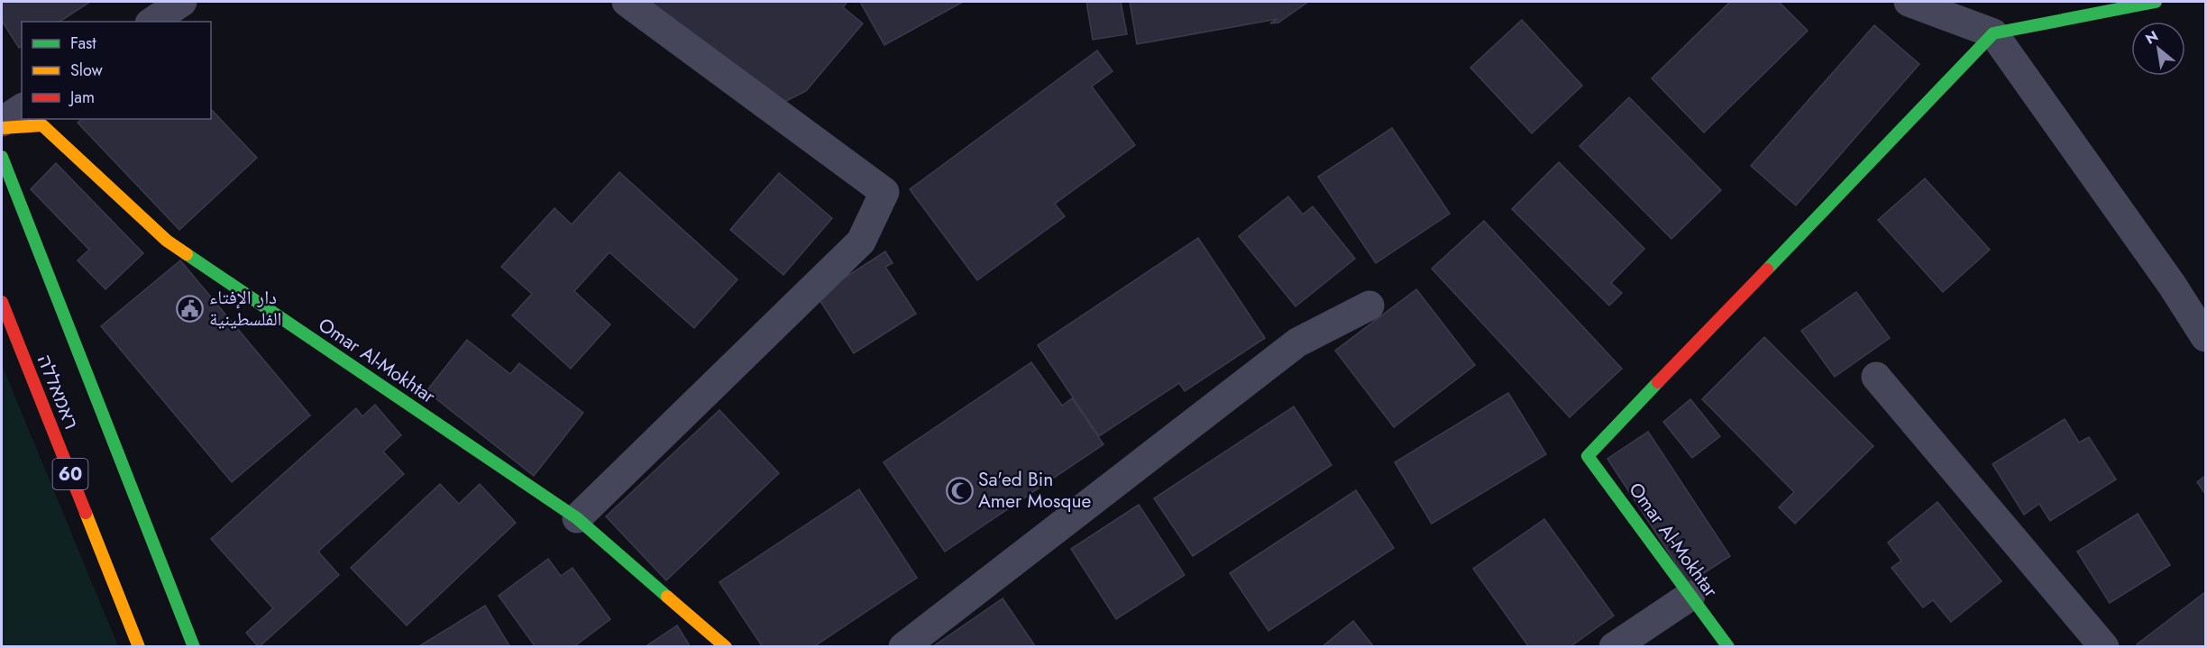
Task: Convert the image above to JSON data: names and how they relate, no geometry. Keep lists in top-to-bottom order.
{
  "streets": {
    "main road": ["Omar Al-Mokhtar", "ראמאללה", "60"]
  },
  "places": {
    "public building": ["دار الإفتاء الفلسطينية"],
    "mosque": ["Sa'ed Bin Amer Mosque"]
  },
  "legend": ["Fast", "Slow", "Jam"],
  "north": "top left"
}
